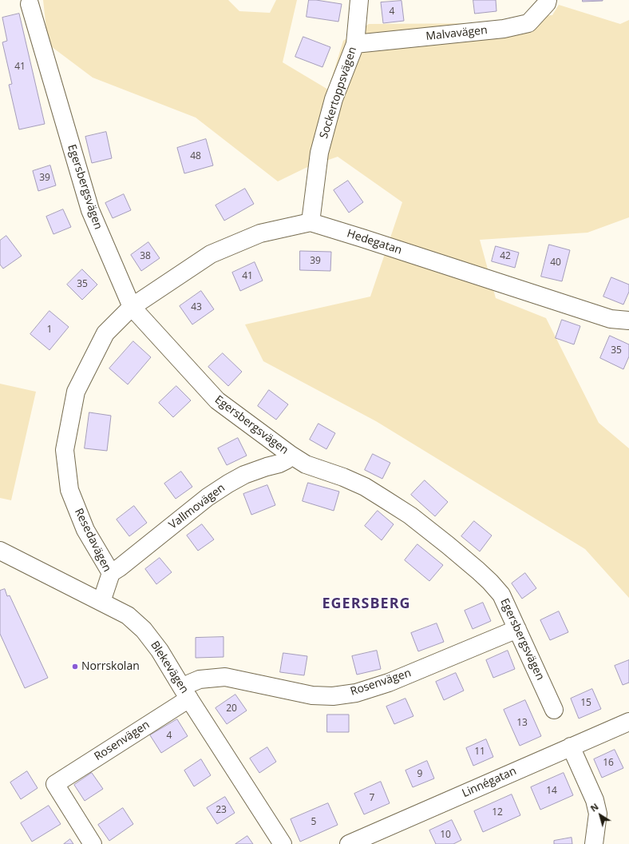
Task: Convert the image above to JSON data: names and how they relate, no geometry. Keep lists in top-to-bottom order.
{
  "streets": {
    "street": [
      "Malvavägen",
      "Sockertoppsvägen",
      "Egersbergsvägen",
      "Hedegatan",
      "Vallmovägen",
      "Resedavägen",
      "Blekevägen",
      "Rosenvägen",
      "Linnégatan"
    ]
  },
  "crossings": [
    ["Malvavägen", "Sockertoppsvägen"],
    ["Sockertoppsvägen", "Hedegatan"],
    ["Egersbergsvägen", "Hedegatan"],
    ["Egersbergsvägen", "Vallmovägen"],
    ["Egersbergsvägen", "Resedavägen"],
    ["Egersbergsvägen", "Rosenvägen"],
    ["Hedegatan", "Resedavägen"],
    ["Vallmovägen", "Resedavägen"],
    ["Resedavägen", "Blekevägen"],
    ["Blekevägen", "Rosenvägen"]
  ],
  "districts": ["EGERSBERG"],
  "places": ["Norrskolan"],
  "house_numbers": [
    "4",
    "41",
    "48",
    "39",
    "38",
    "42",
    "39",
    "40",
    "41",
    "35",
    "43",
    "1",
    "35",
    "15",
    "20",
    "13",
    "4",
    "11",
    "16",
    "9",
    "14",
    "7",
    "23",
    "12",
    "5",
    "10"
  ],
  "north": "top left"
}
